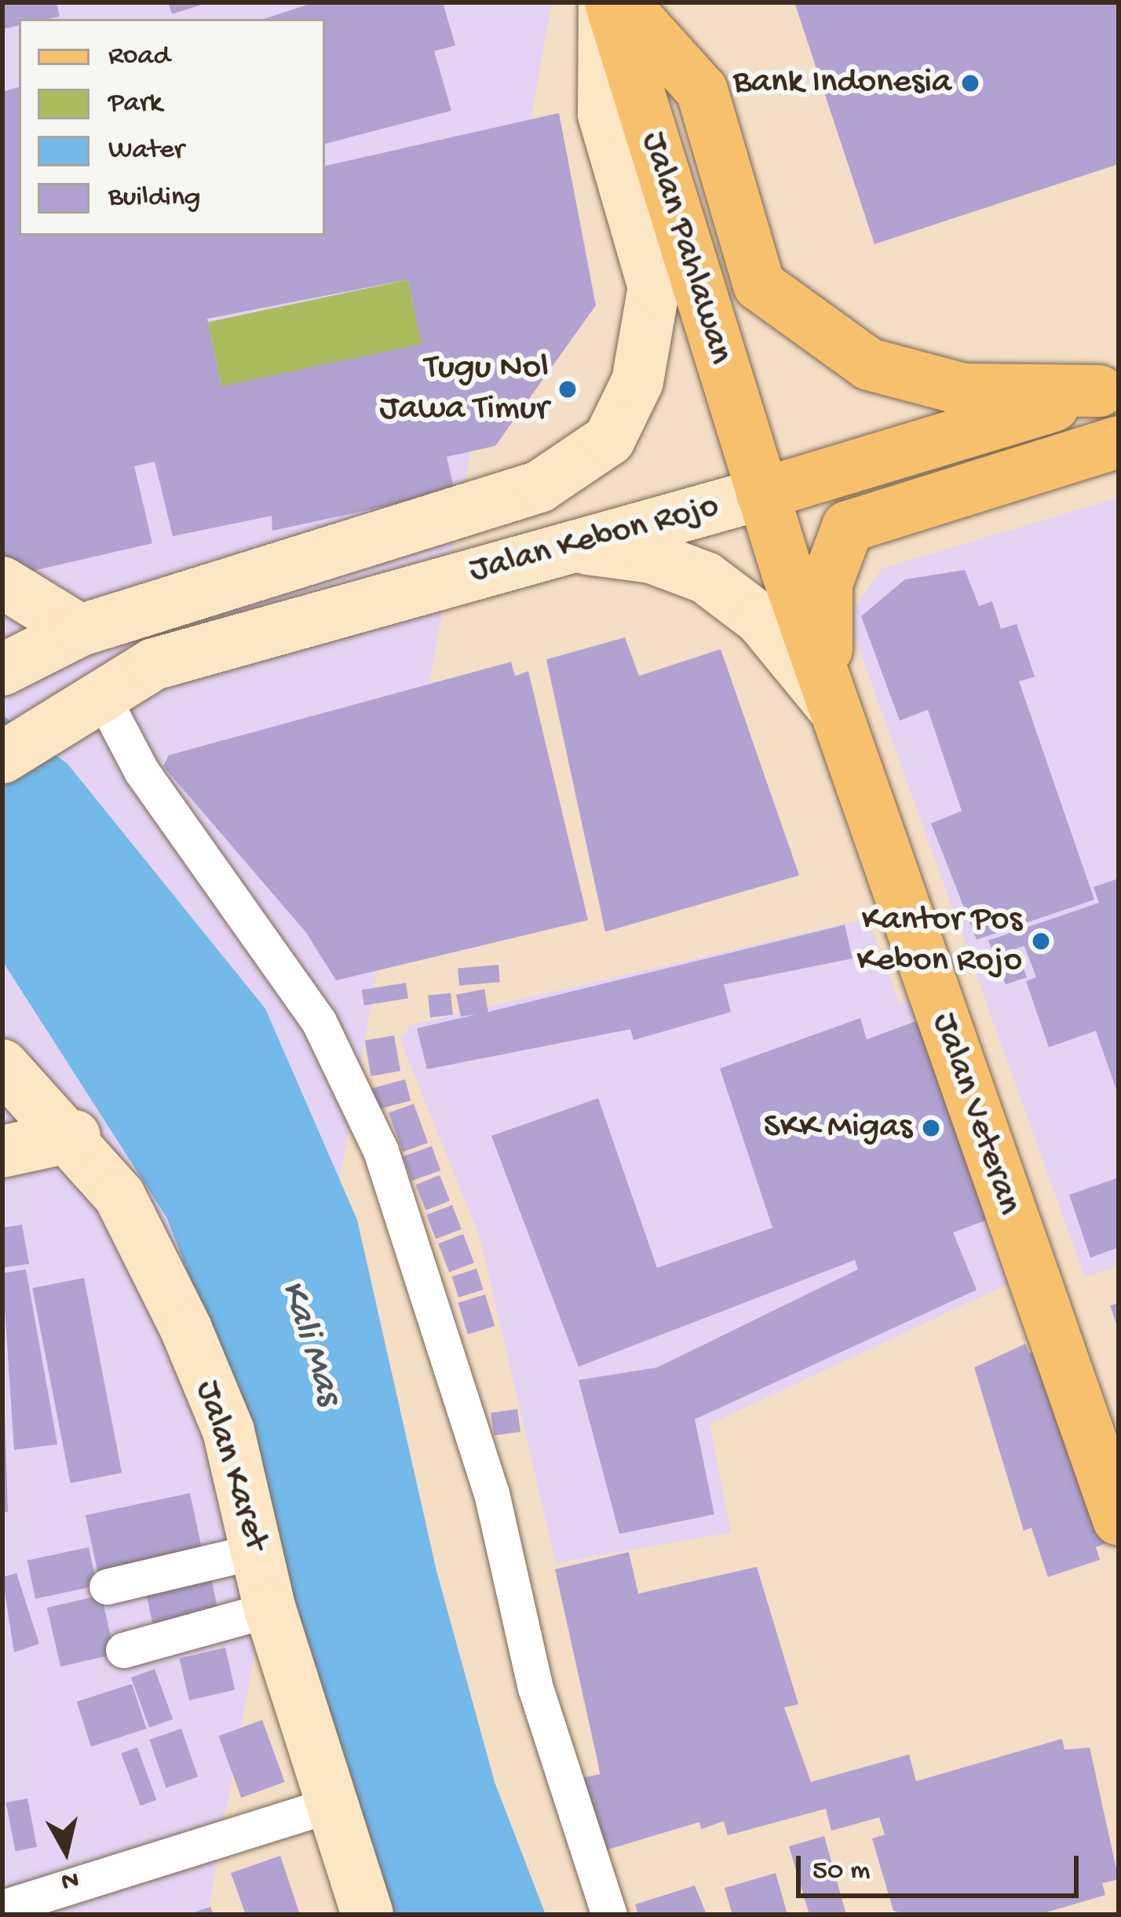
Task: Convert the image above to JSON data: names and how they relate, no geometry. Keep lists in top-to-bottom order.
{
  "streets": {
    "main road": [
      "Jalan Pahlawan",
      "Jalan Kebon Rojo",
      "Jalan Veteran",
      "Jalan Karet"
    ]
  },
  "crossings": [
    ["Jalan Pahlawan", "Jalan Kebon Rojo"],
    ["Jalan Pahlawan", "Jalan Veteran"],
    ["Jalan Kebon Rojo", "Jalan Veteran"]
  ],
  "water": ["Kali Mas"],
  "places": [
    "Bank Indonesia",
    "Tugu Nol Jawa Timur",
    "Kantor Pos Kebon Rojo",
    "SKK Migas"
  ],
  "legend": [
    "Road",
    "Park",
    "Water",
    "Building"
  ],
  "scale_bar": "50 m",
  "north": "bottom"
}
